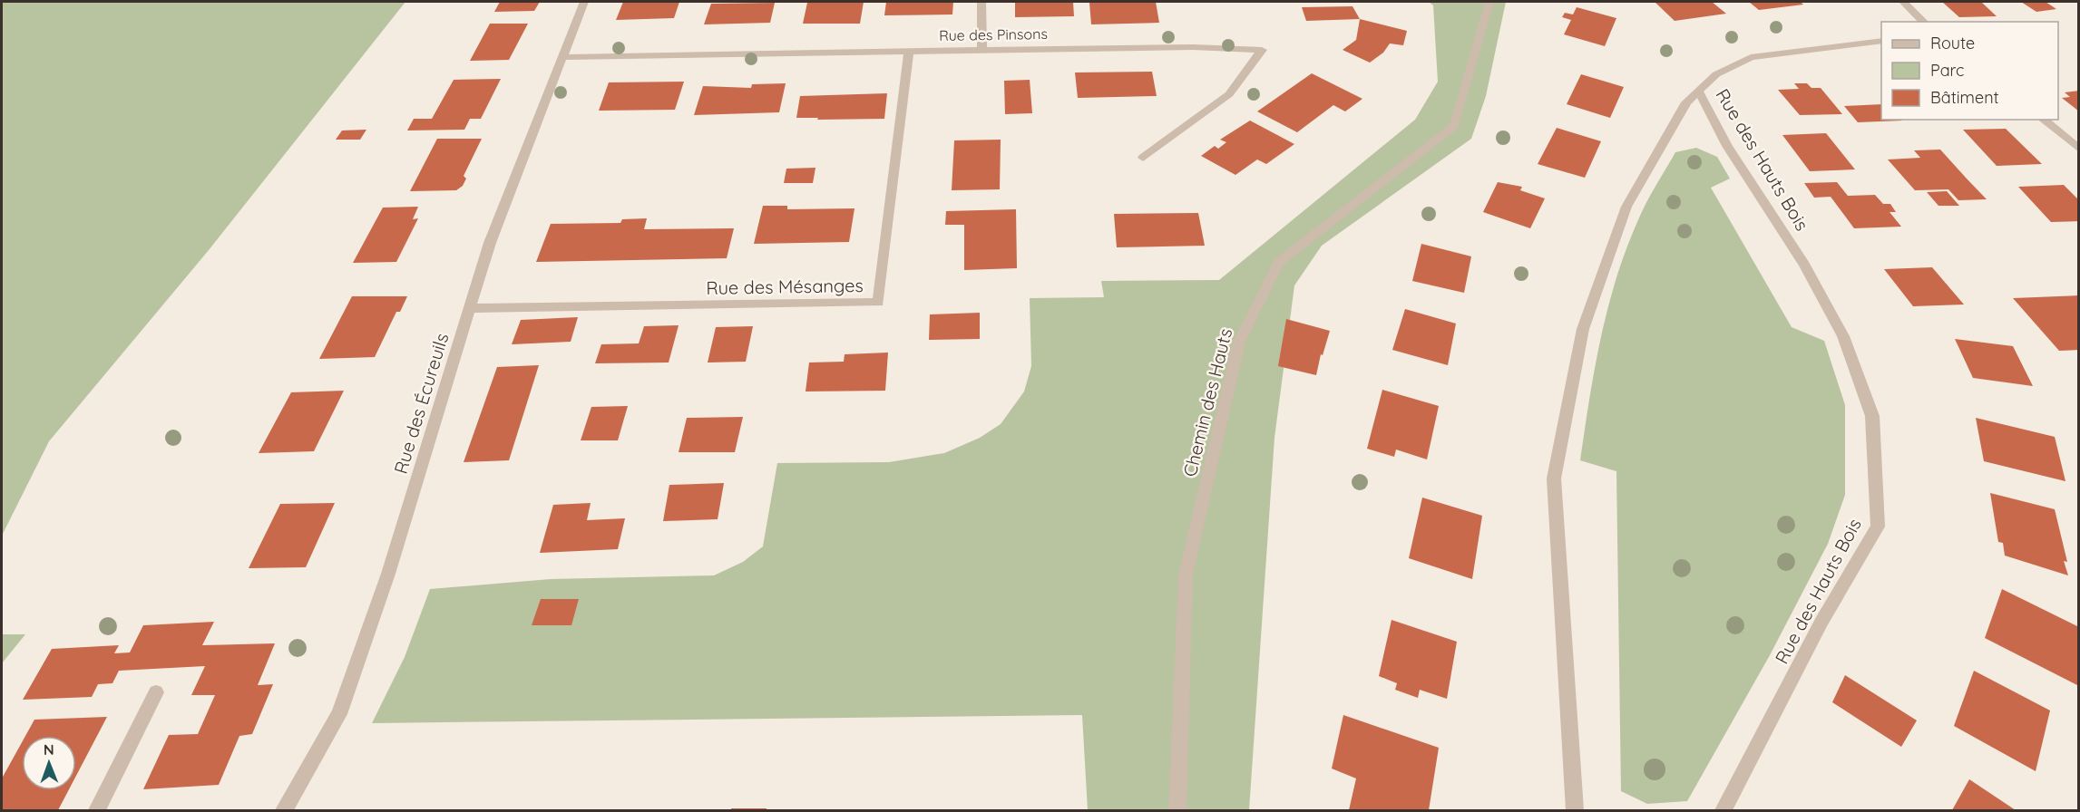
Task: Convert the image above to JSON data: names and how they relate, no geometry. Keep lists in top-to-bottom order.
{
  "streets": {
    "street": [
      "Rue des Pinsons",
      "Rue des Hauts Bois",
      "Rue des Mésanges",
      "Chemin des Hauts",
      "Rue des Écureuils"
    ]
  },
  "crossings": [
    ["Rue des Pinsons", "Rue des Mésanges"],
    ["Rue des Pinsons", "Rue des Écureuils"],
    ["Rue des Mésanges", "Rue des Écureuils"]
  ],
  "legend": ["Route", "Parc", "Bâtiment"],
  "north": "top"
}
